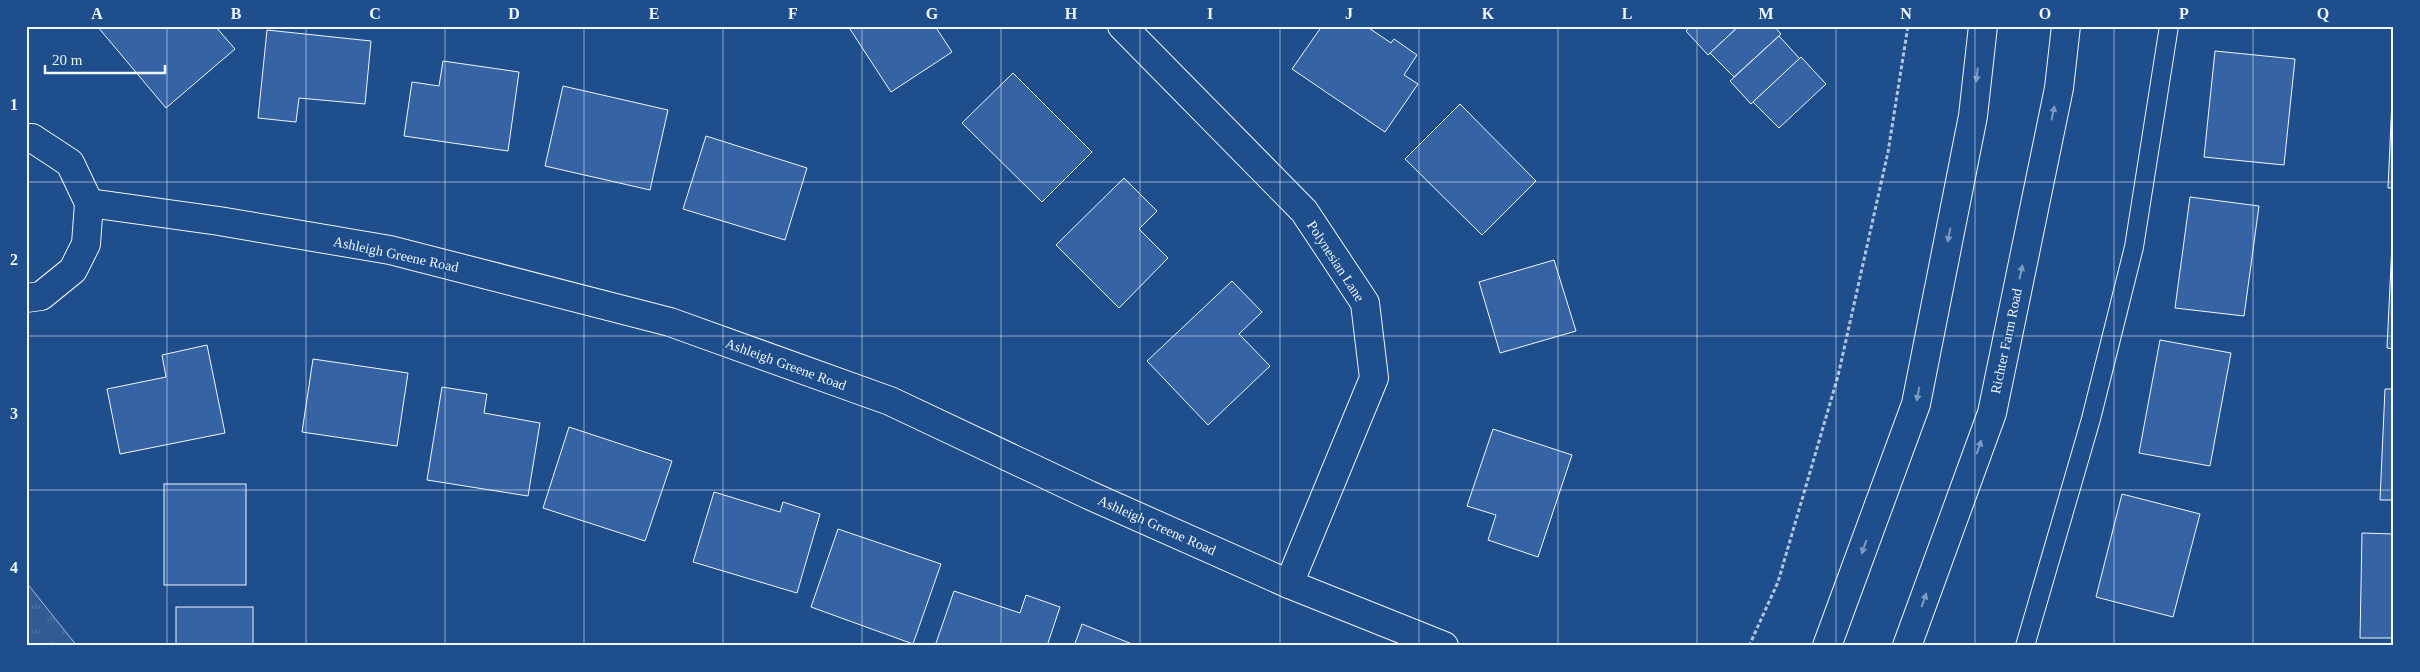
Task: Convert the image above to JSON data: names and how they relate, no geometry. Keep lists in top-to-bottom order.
{
  "streets": {
    "street": ["Ashleigh Greene Road", "Polynesian Lane", "Richter Farm Road"]
  },
  "crossings": [
    ["Ashleigh Greene Road", "Polynesian Lane"]
  ],
  "scale_bar": "20 m",
  "grid": {
    "columns": [
      "A",
      "B",
      "C",
      "D",
      "E",
      "F",
      "G",
      "H",
      "I",
      "J",
      "K",
      "L",
      "M",
      "N",
      "O",
      "P",
      "Q"
    ],
    "rows": [
      "1",
      "2",
      "3",
      "4"
    ]
  }
}
